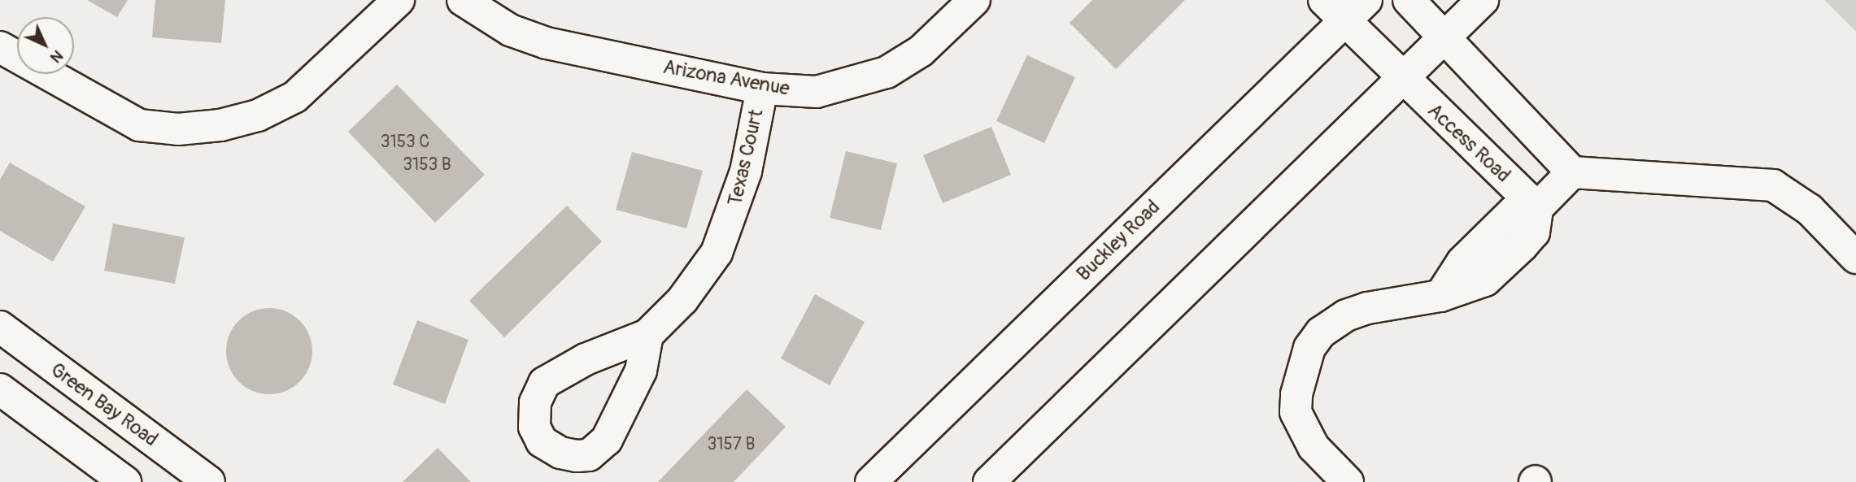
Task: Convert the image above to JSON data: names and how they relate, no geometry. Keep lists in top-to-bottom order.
{
  "streets": {
    "main road": [
      "Arizona Avenue",
      "Access Road",
      "Texas Court",
      "Buckley Road",
      "Green Bay Road"
    ]
  },
  "crossings": [
    ["Arizona Avenue", "Texas Court"],
    ["Access Road", "Buckley Road"]
  ],
  "house_numbers": ["3153 C", "3153 B", "3157 B"],
  "north": "bottom right"
}
